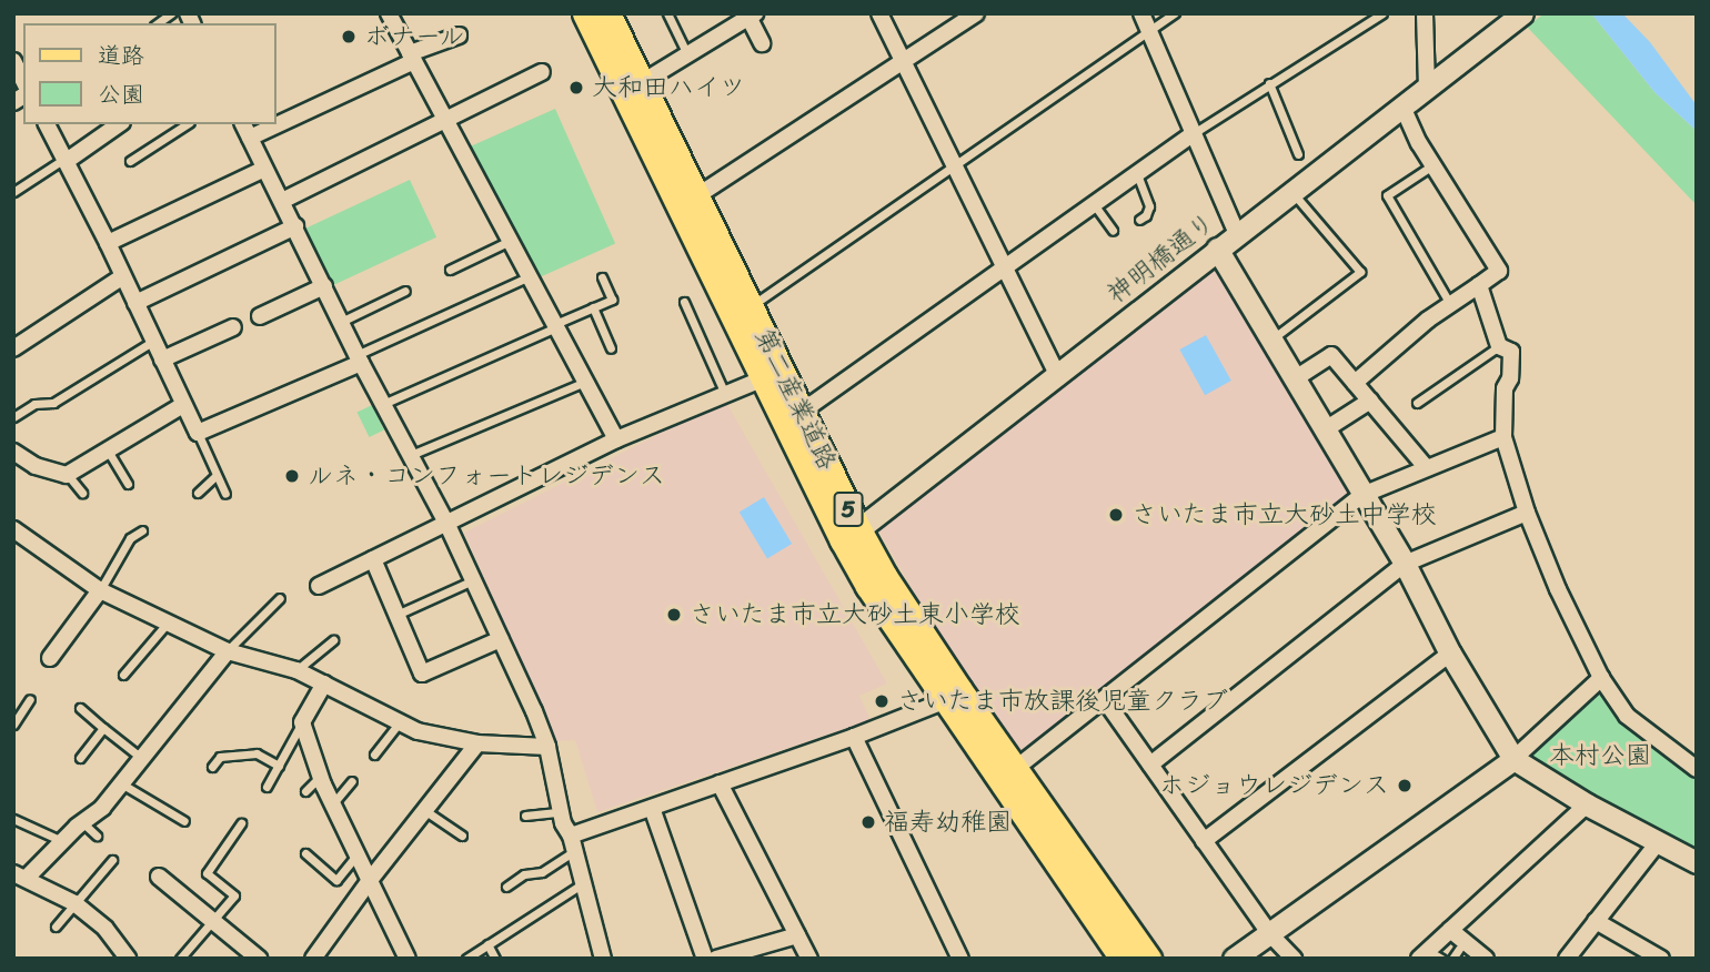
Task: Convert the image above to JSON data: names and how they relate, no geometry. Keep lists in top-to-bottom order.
{
  "streets": {
    "main road": ["第二産業道路", "5"],
    "street": ["神明橋通り"]
  },
  "crossings": [
    ["神明橋通り", "第二産業道路"]
  ],
  "parks": ["本村公園"],
  "places": [
    "ボナール",
    "大和田ハイツ",
    "ルネ・コンフォートレジデンス",
    "さいたま市立大砂土中学校",
    "さいたま市立大砂土東小学校",
    "さいたま市放課後児童クラブ",
    "ホジョウレジデンス",
    "福寿幼稚園"
  ],
  "legend": ["道路", "公園"]
}
